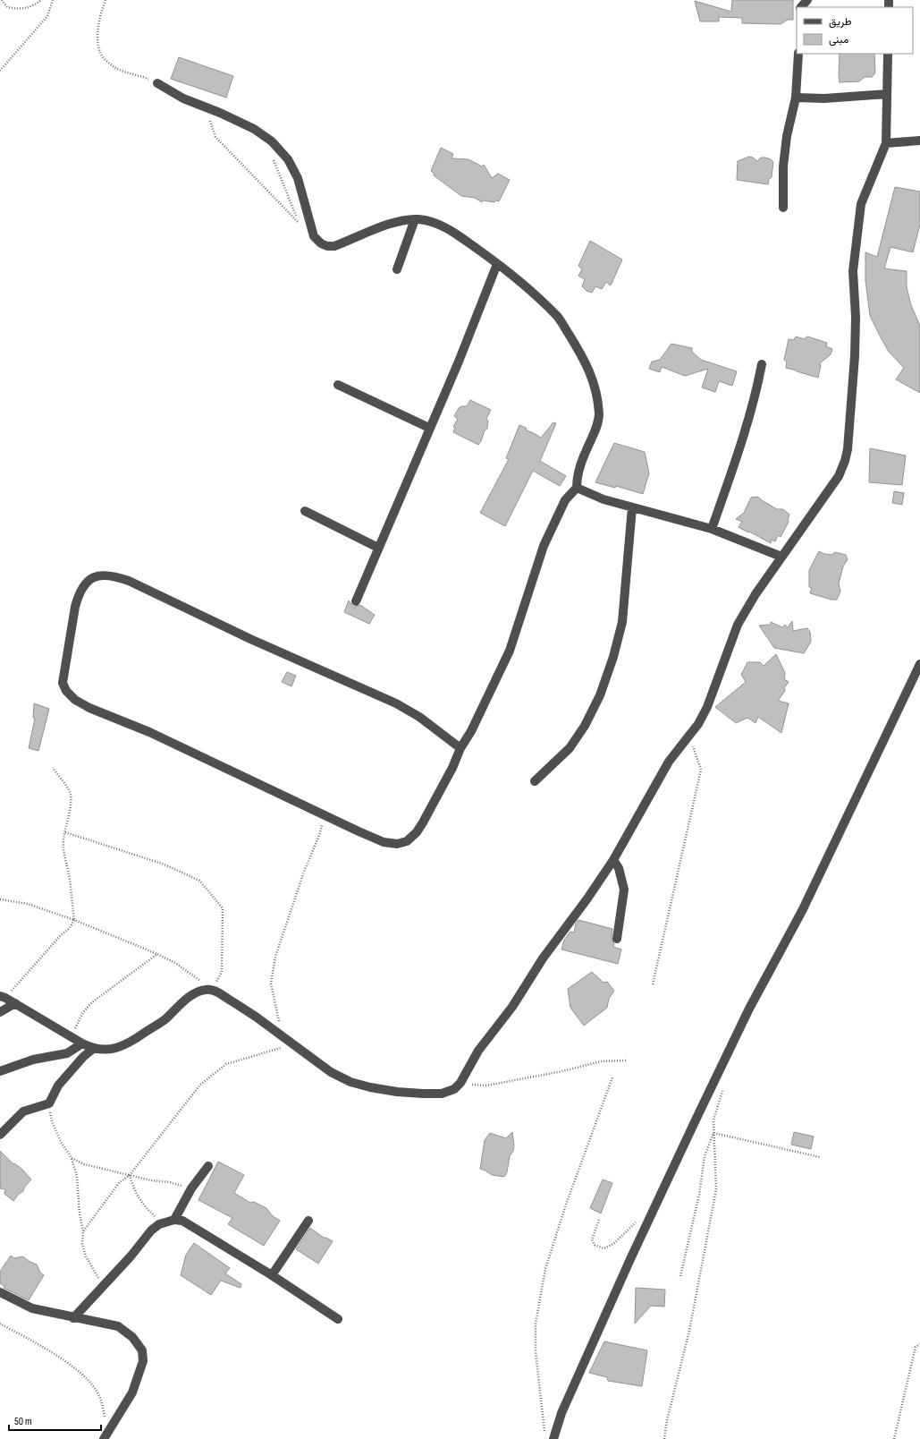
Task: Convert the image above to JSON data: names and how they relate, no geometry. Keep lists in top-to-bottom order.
{
  "legend": ["طريق", "مبنى"],
  "scale_bar": "50 m"
}
